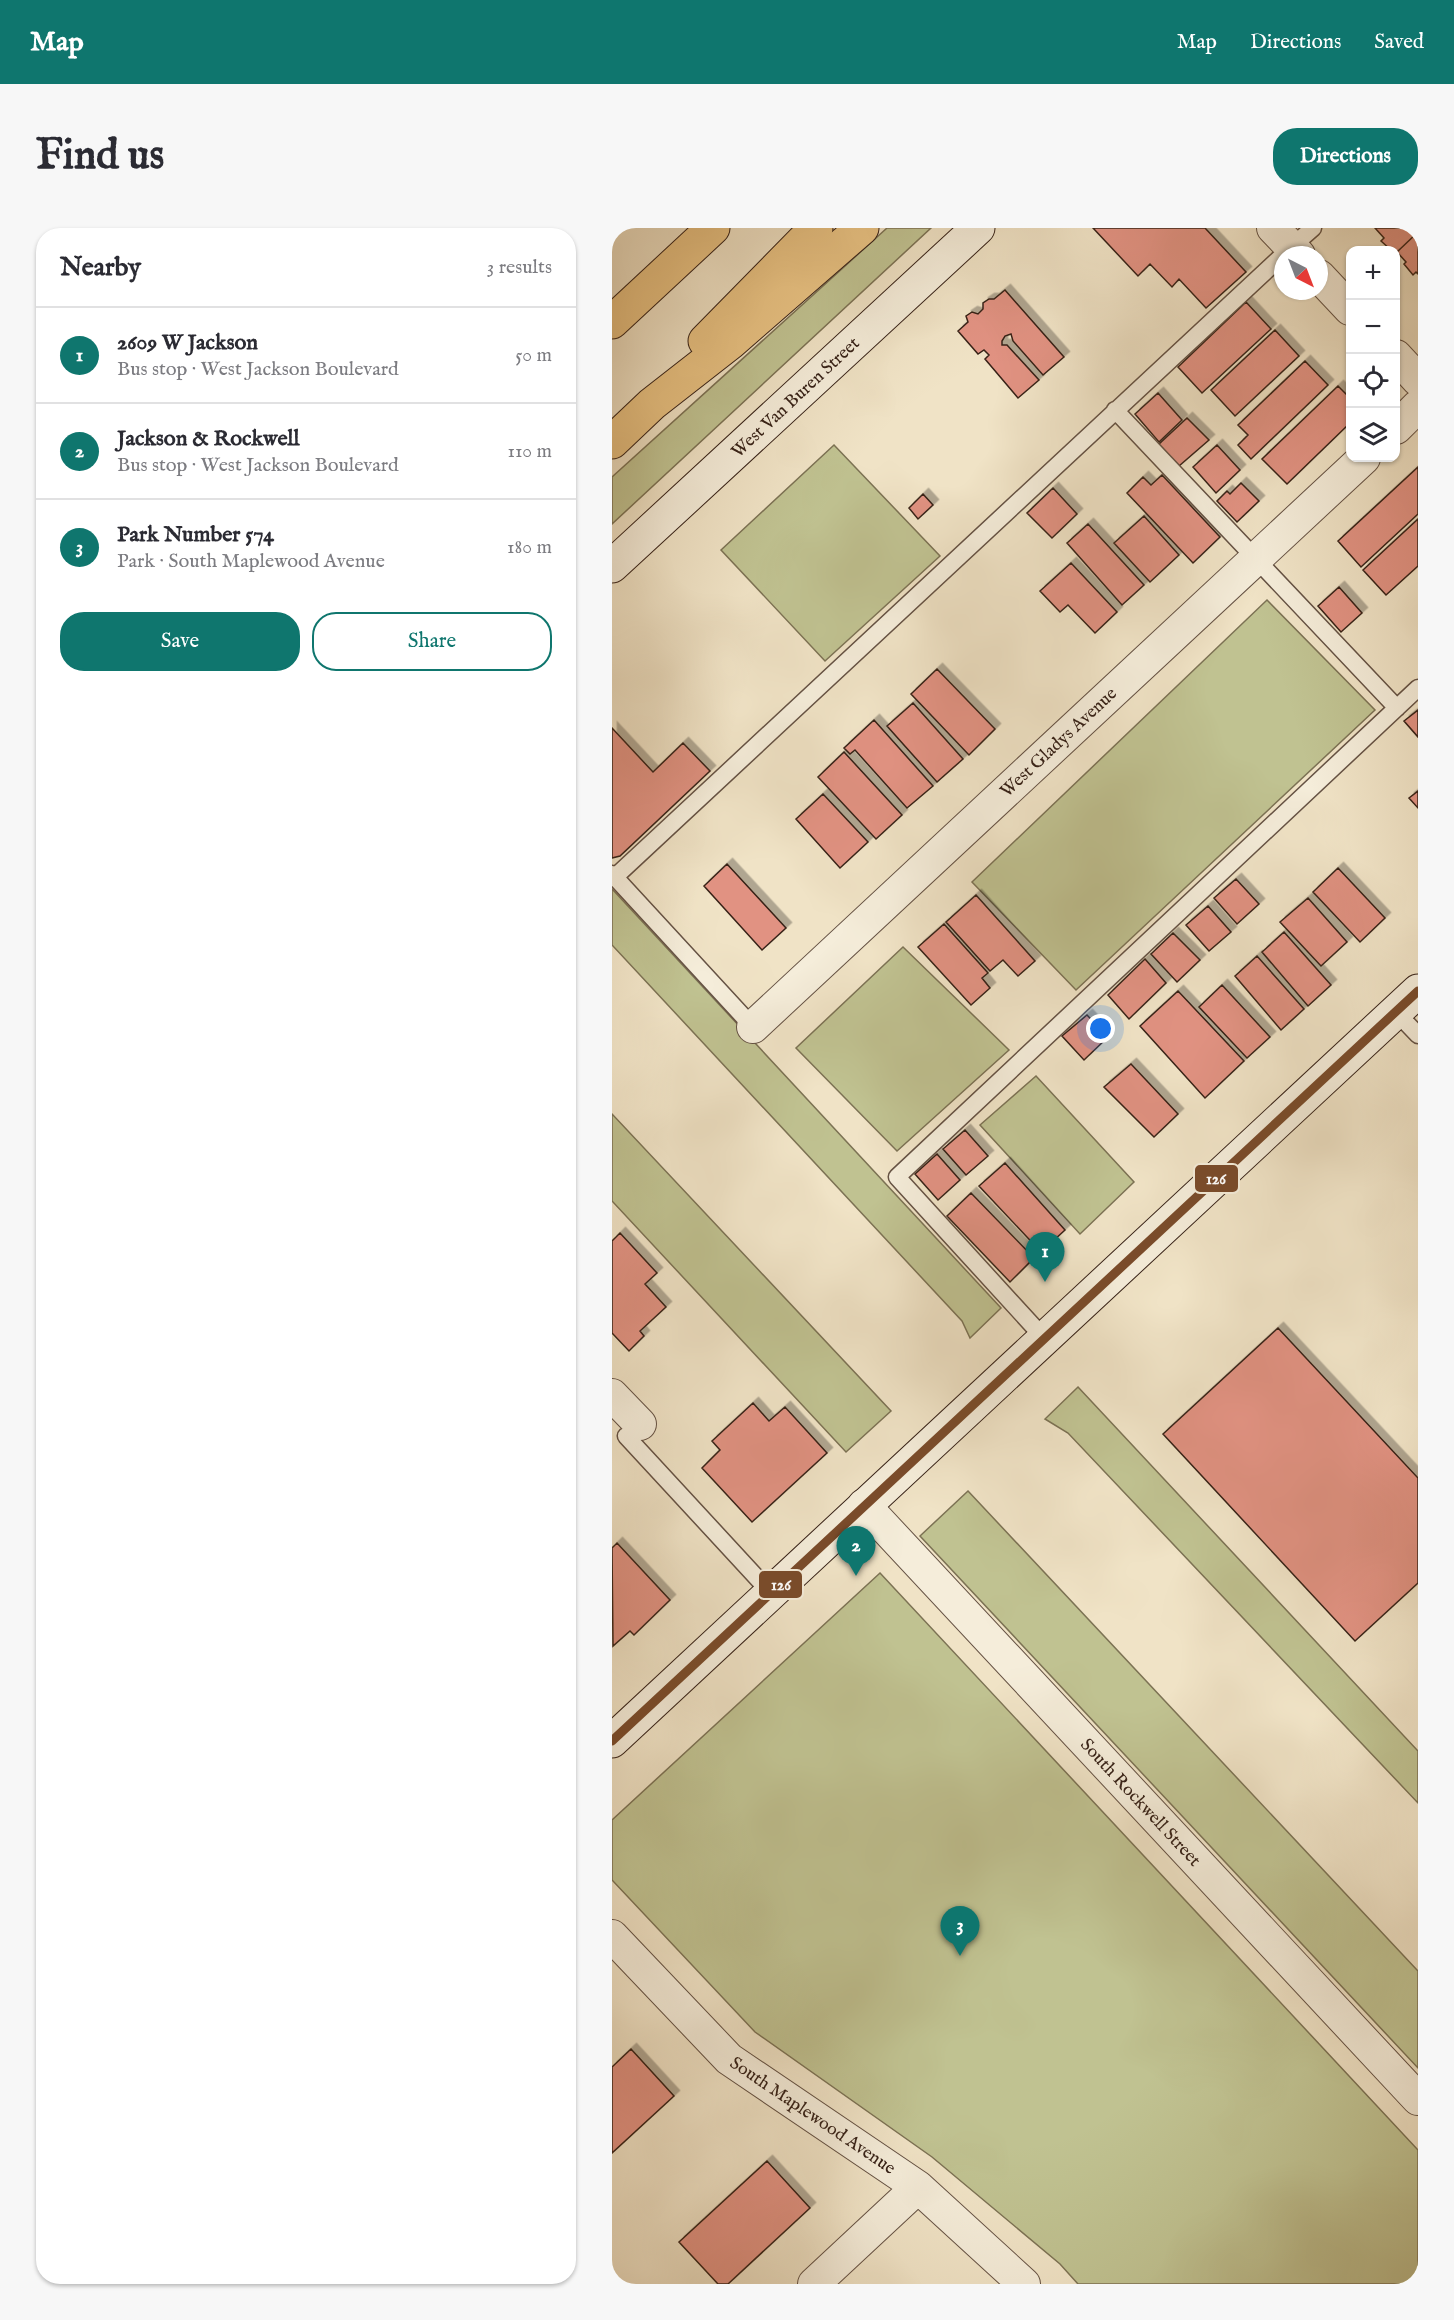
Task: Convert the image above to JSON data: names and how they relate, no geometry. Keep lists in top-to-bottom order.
{
  "streets": {
    "street": [
      "West Van Buren Street",
      "West Gladys Avenue",
      "South Rockwell Street",
      "South Maplewood Avenue"
    ]
  },
  "lines": ["transit line 126"],
  "north": "bottom right",
  "page": {
    "header": "Map",
    "nav": ["Map", "Directions", "Saved"],
    "buttons": [
      "Directions",
      ["Save", "Share"]
    ],
    "title": "Find us",
    "heading": ["Nearby", "3 results"],
    "map_buttons": ["+", "−"],
    "list": [
      {
        "mark": "1",
        "name": "2609 W Jackson",
        "note": "Bus stop · West Jackson Boulevard",
        "value": "50 m"
      },
      {
        "mark": "2",
        "name": "Jackson & Rockwell",
        "note": "Bus stop · West Jackson Boulevard",
        "value": "110 m"
      },
      {
        "mark": "3",
        "name": "Park Number 574",
        "note": "Park · South Maplewood Avenue",
        "value": "180 m"
      }
    ],
    "pins": ["1", "2", "3"]
  }
}
